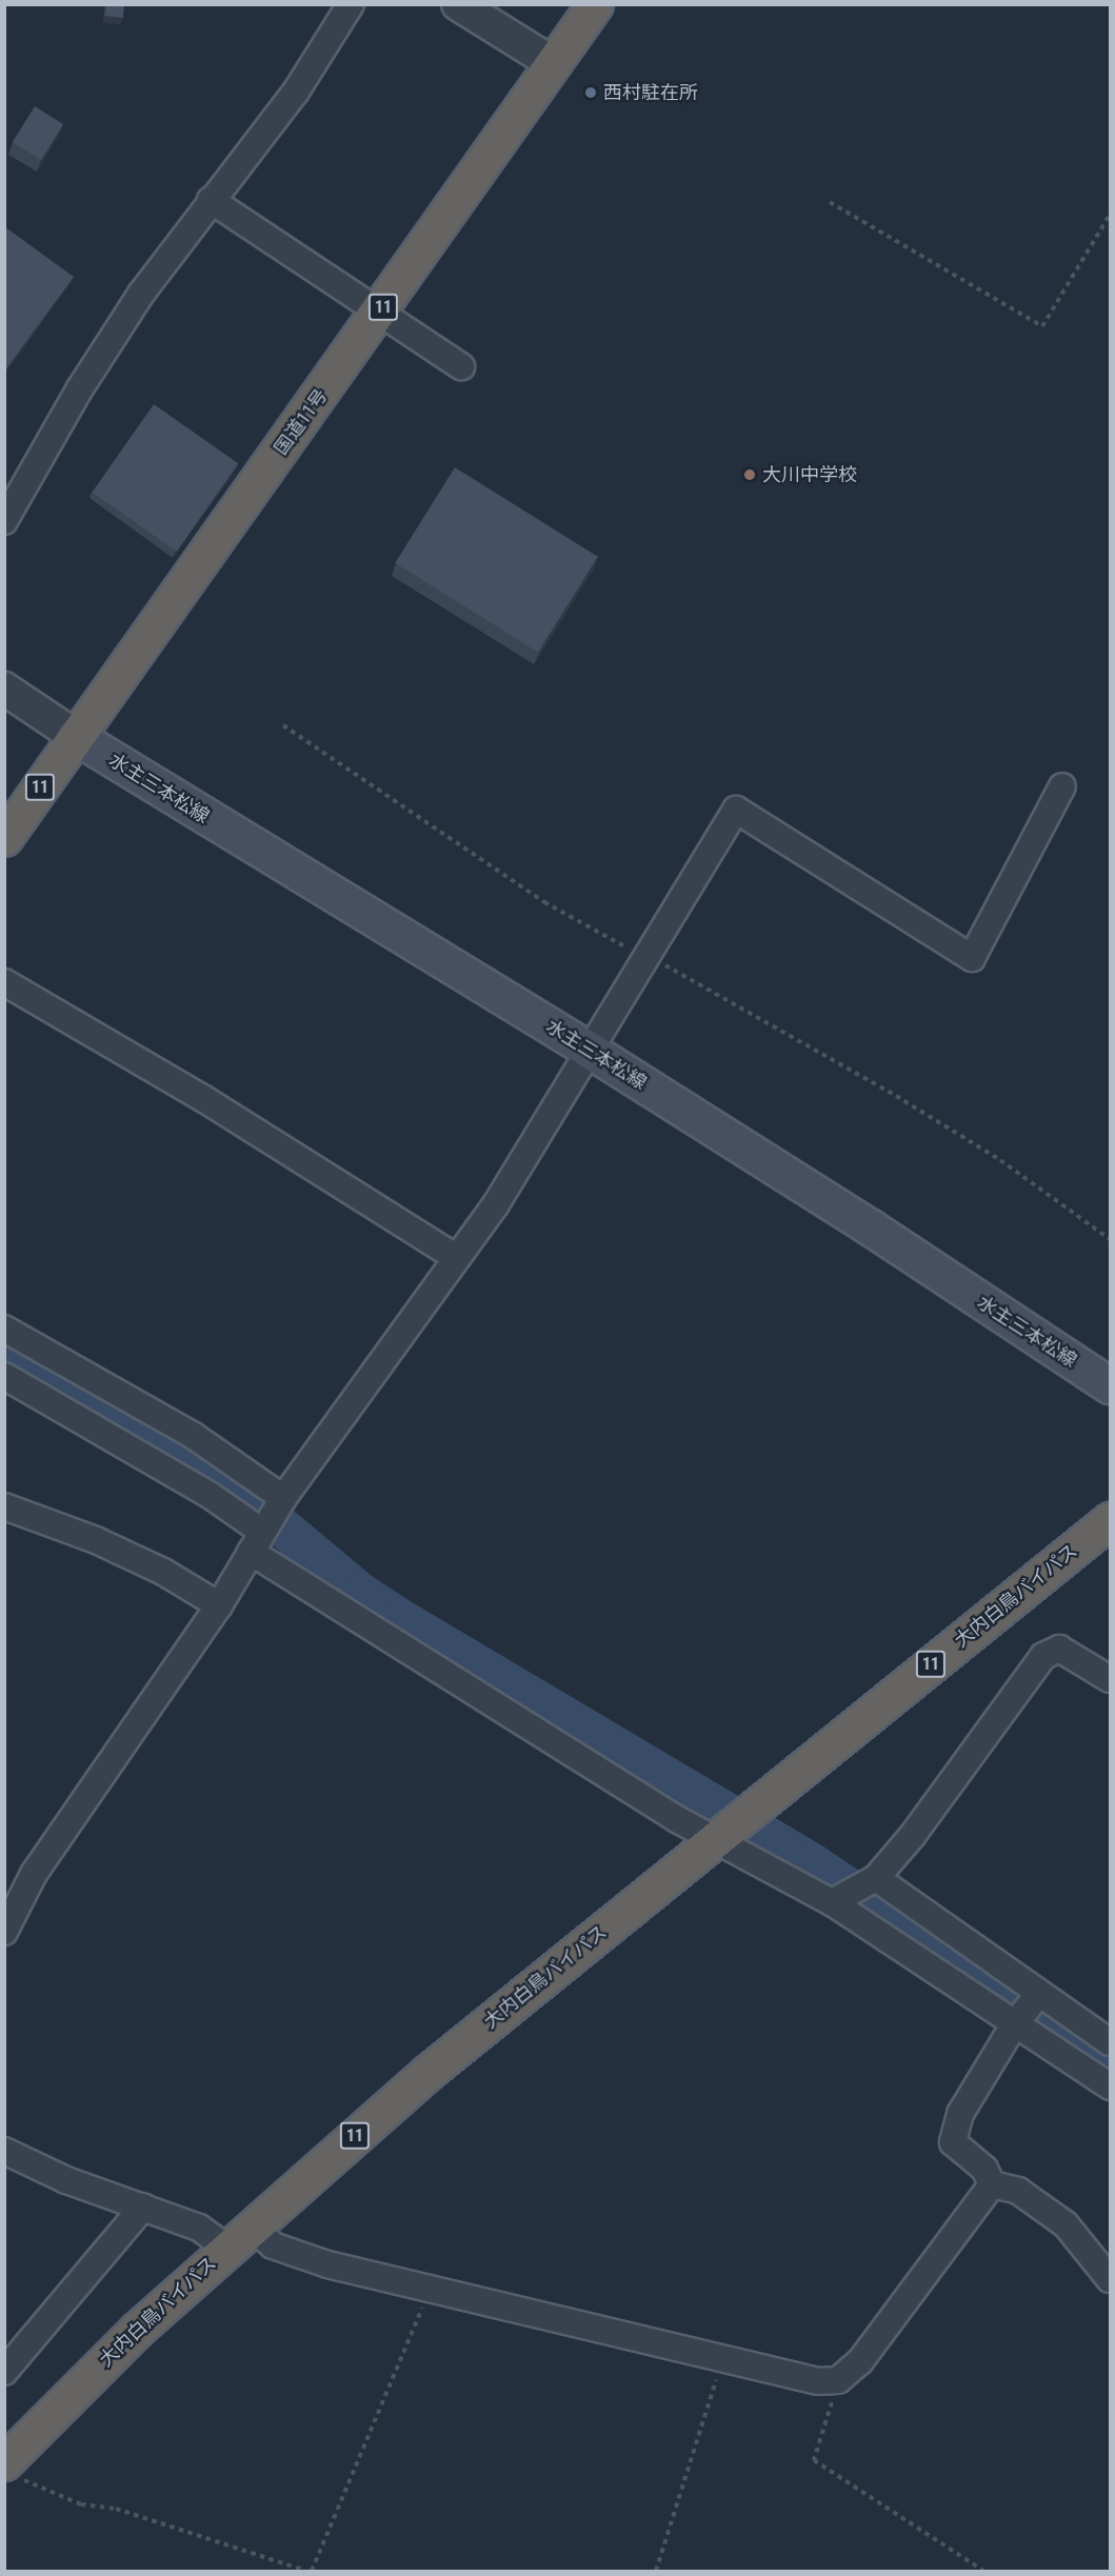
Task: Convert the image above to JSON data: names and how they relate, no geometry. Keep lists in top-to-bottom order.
{
  "streets": {
    "highway": ["11", "国道11号", "大内白鳥バイパス"],
    "main road": ["水主三本松線"]
  },
  "crossings": [
    ["国道11号", "水主三本松線"]
  ],
  "places": ["西村駐在所", "大川中学校"]
}
